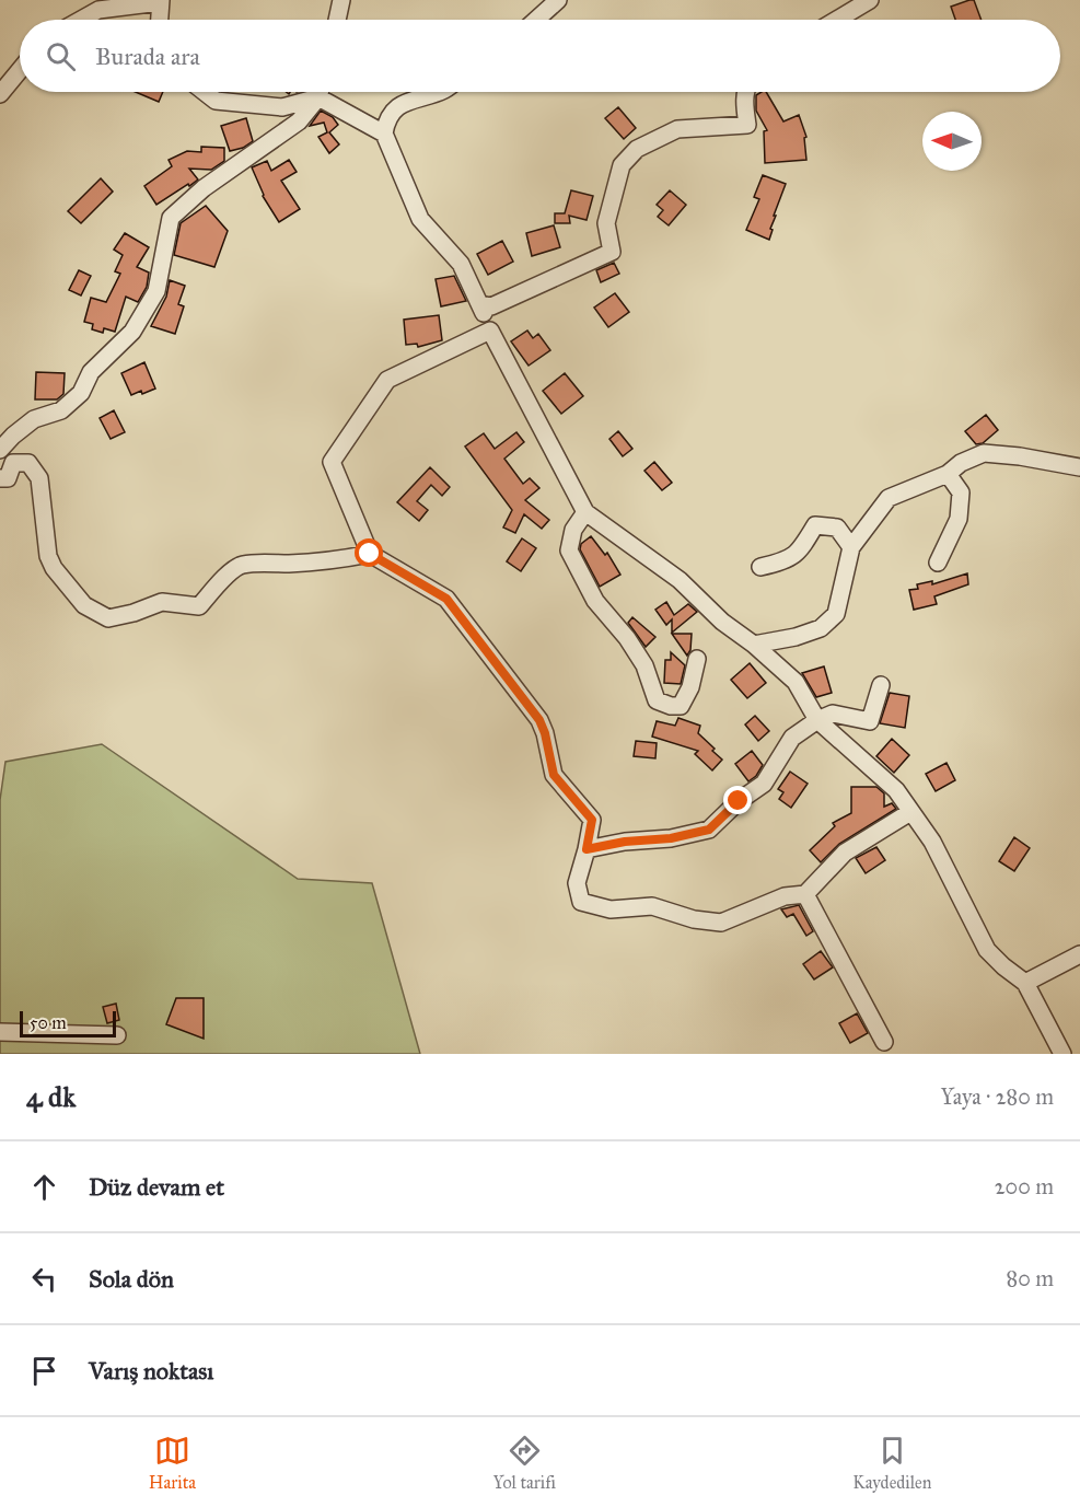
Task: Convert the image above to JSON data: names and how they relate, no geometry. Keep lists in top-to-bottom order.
{
  "scale_bar": "50 m",
  "north": "left",
  "page": {
    "search": "Burada ara",
    "scale": "50 m",
    "heading": ["4 dk", "Yaya · 280 m"],
    "list": [
      ["Düz devam et", "200 m"],
      ["Sola dön", "80 m"],
      "Varış noktası"
    ],
    "nav": ["Harita", "Yol tarifi", "Kaydedilen"]
  }
}
